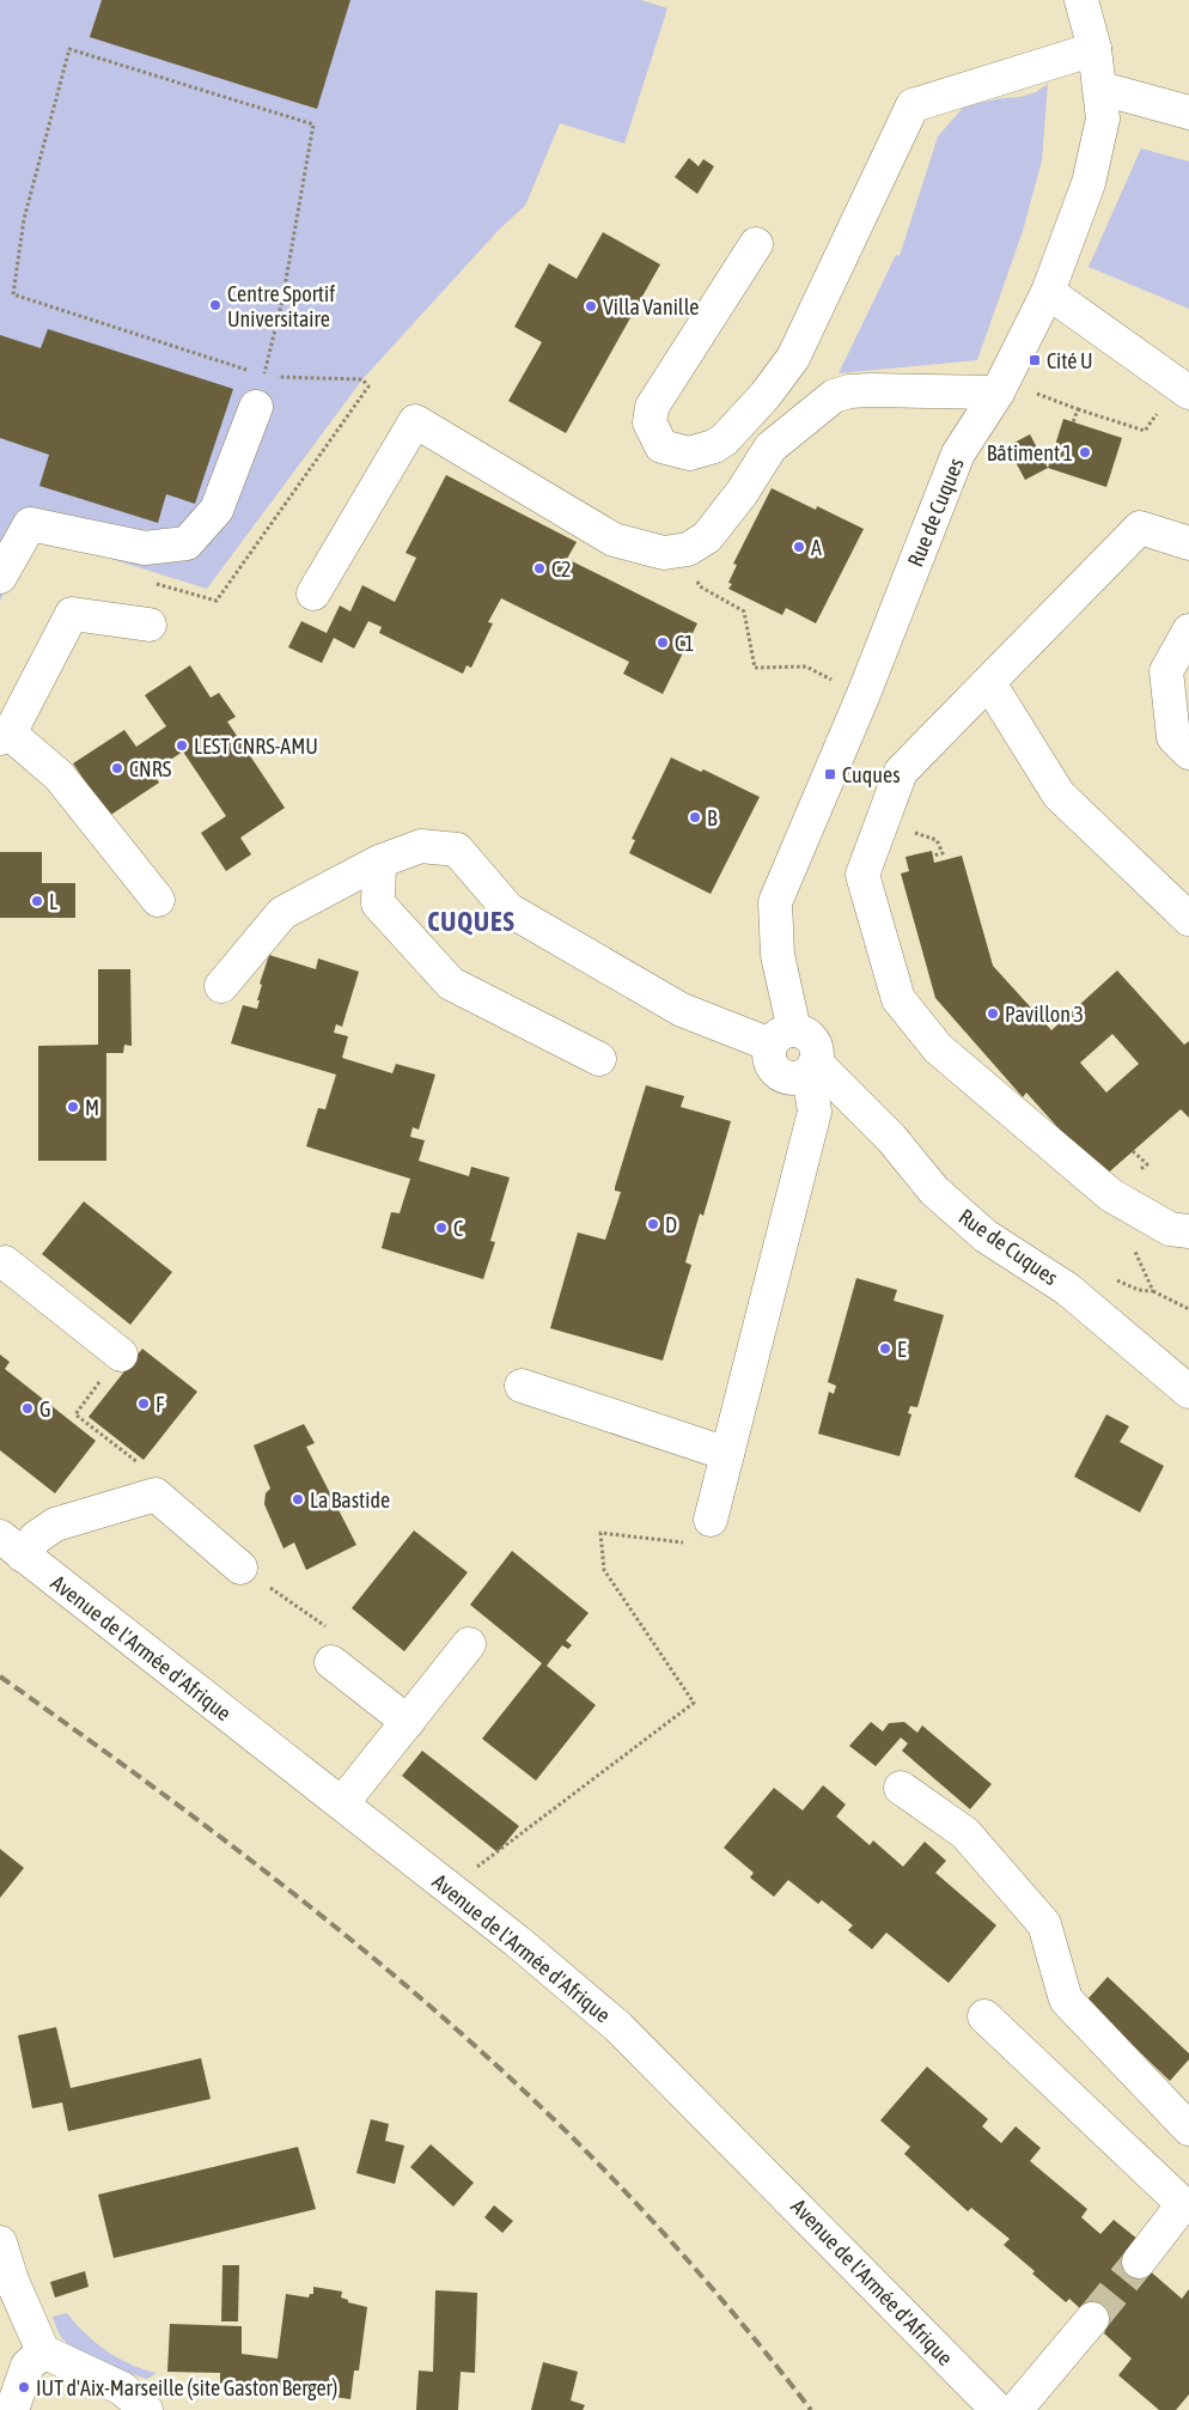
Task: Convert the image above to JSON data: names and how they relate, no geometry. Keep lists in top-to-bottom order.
{
  "streets": {
    "street": ["Rue de Cuques", "Avenue de l'Armée d'Afrique"]
  },
  "districts": ["CUQUES"],
  "places": {
    "other": [
      "Centre Sportif Universitaire",
      "Villa Vanille",
      "Bâtiment 1",
      "A",
      "C2",
      "C1",
      "LEST CNRS-AMU",
      "CNRS",
      "B",
      "L",
      "Pavillon 3",
      "M",
      "D",
      "C",
      "E",
      "F",
      "G",
      "La Bastide",
      "IUT d'Aix-Marseille (site Gaston Berger)"
    ],
    "transit": ["Cité U", "Cuques"]
  }
}
